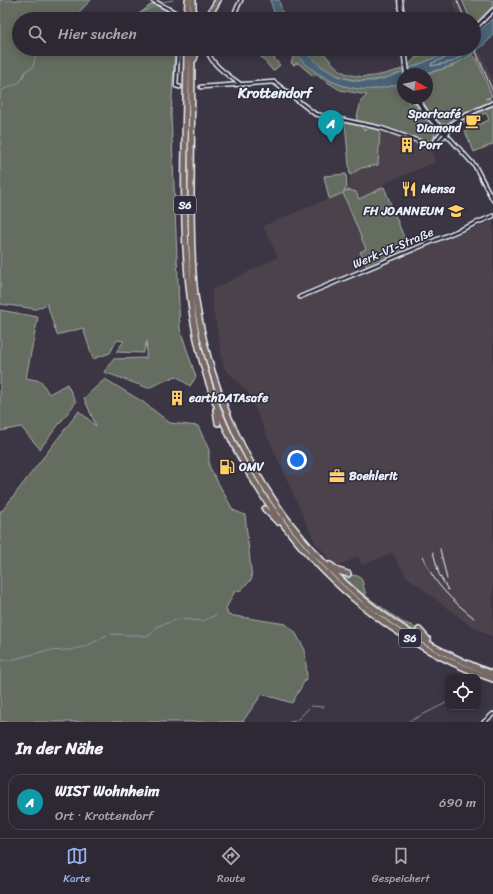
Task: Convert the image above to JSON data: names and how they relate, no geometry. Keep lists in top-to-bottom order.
{
  "streets": {
    "highway": ["S6"],
    "street": ["Werk-VI-Straße"]
  },
  "districts": ["Krottendorf"],
  "places": {
    "cafe": ["Sportcafé Diamond"],
    "building": ["Porr", "earthDATAsafe"],
    "restaurant": ["Mensa"],
    "school or university": ["FH JOANNEUM"],
    "fuel station": ["OMV"],
    "office": ["Boehlerit"]
  },
  "north": "right",
  "page": {
    "search": "Hier suchen",
    "pins": "A",
    "heading": "In der Nähe",
    "list": [
      {
        "mark": "A",
        "name": "WIST Wohnheim",
        "note": "Ort · Krottendorf",
        "value": "690 m"
      }
    ],
    "nav": ["Karte", "Route", "Gespeichert"]
  }
}
